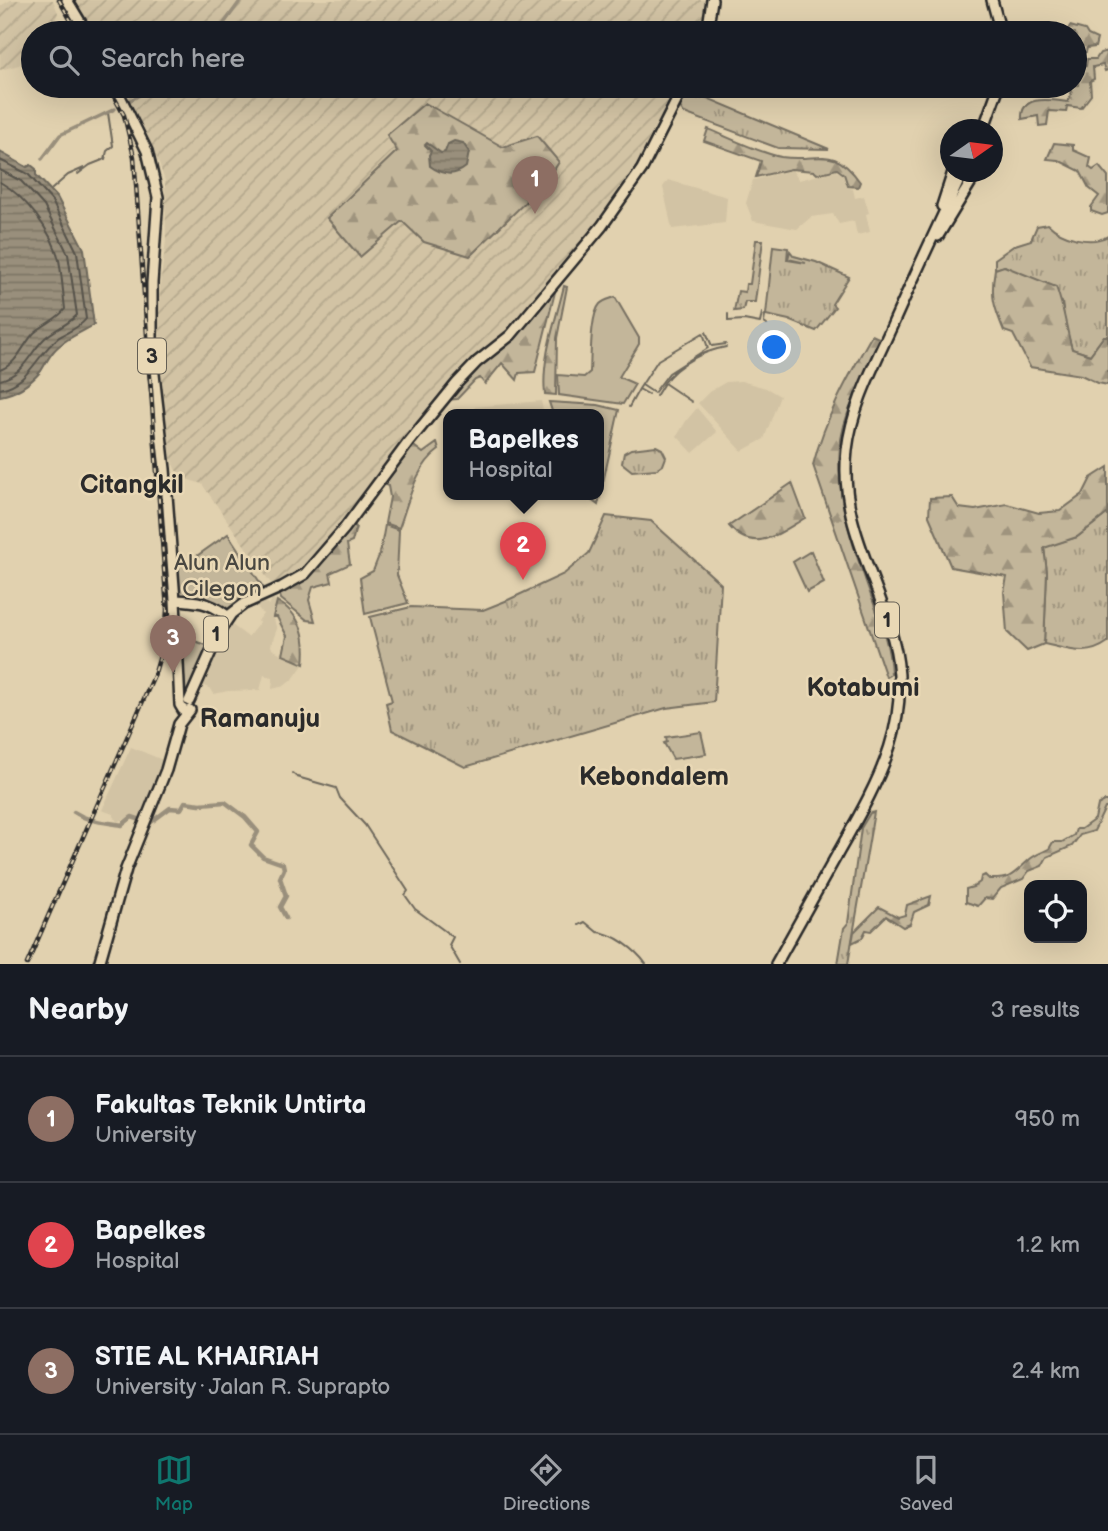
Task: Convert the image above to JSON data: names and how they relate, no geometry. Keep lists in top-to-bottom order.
{
  "streets": {
    "highway": ["3", "1"]
  },
  "crossings": [
    ["3", "1"]
  ],
  "districts": [
    "Citangkil",
    "Kotabumi",
    "Ramanuju",
    "Kebondalem"
  ],
  "parks": ["Alun Alun Cilegon"],
  "north": "right",
  "page": {
    "search": "Search here",
    "pins": ["1", "2", "3"],
    "popup": ["Bapelkes", "Hospital"],
    "heading": ["Nearby", "3 results"],
    "list": [
      {
        "mark": "1",
        "name": "Fakultas Teknik Untirta",
        "note": "University",
        "value": "950 m"
      },
      {
        "mark": "2",
        "name": "Bapelkes",
        "note": "Hospital",
        "value": "1.2 km"
      },
      {
        "mark": "3",
        "name": "STIE AL KHAIRIAH",
        "note": "University · Jalan R. Suprapto",
        "value": "2.4 km"
      }
    ],
    "nav": ["Map", "Directions", "Saved"]
  }
}
